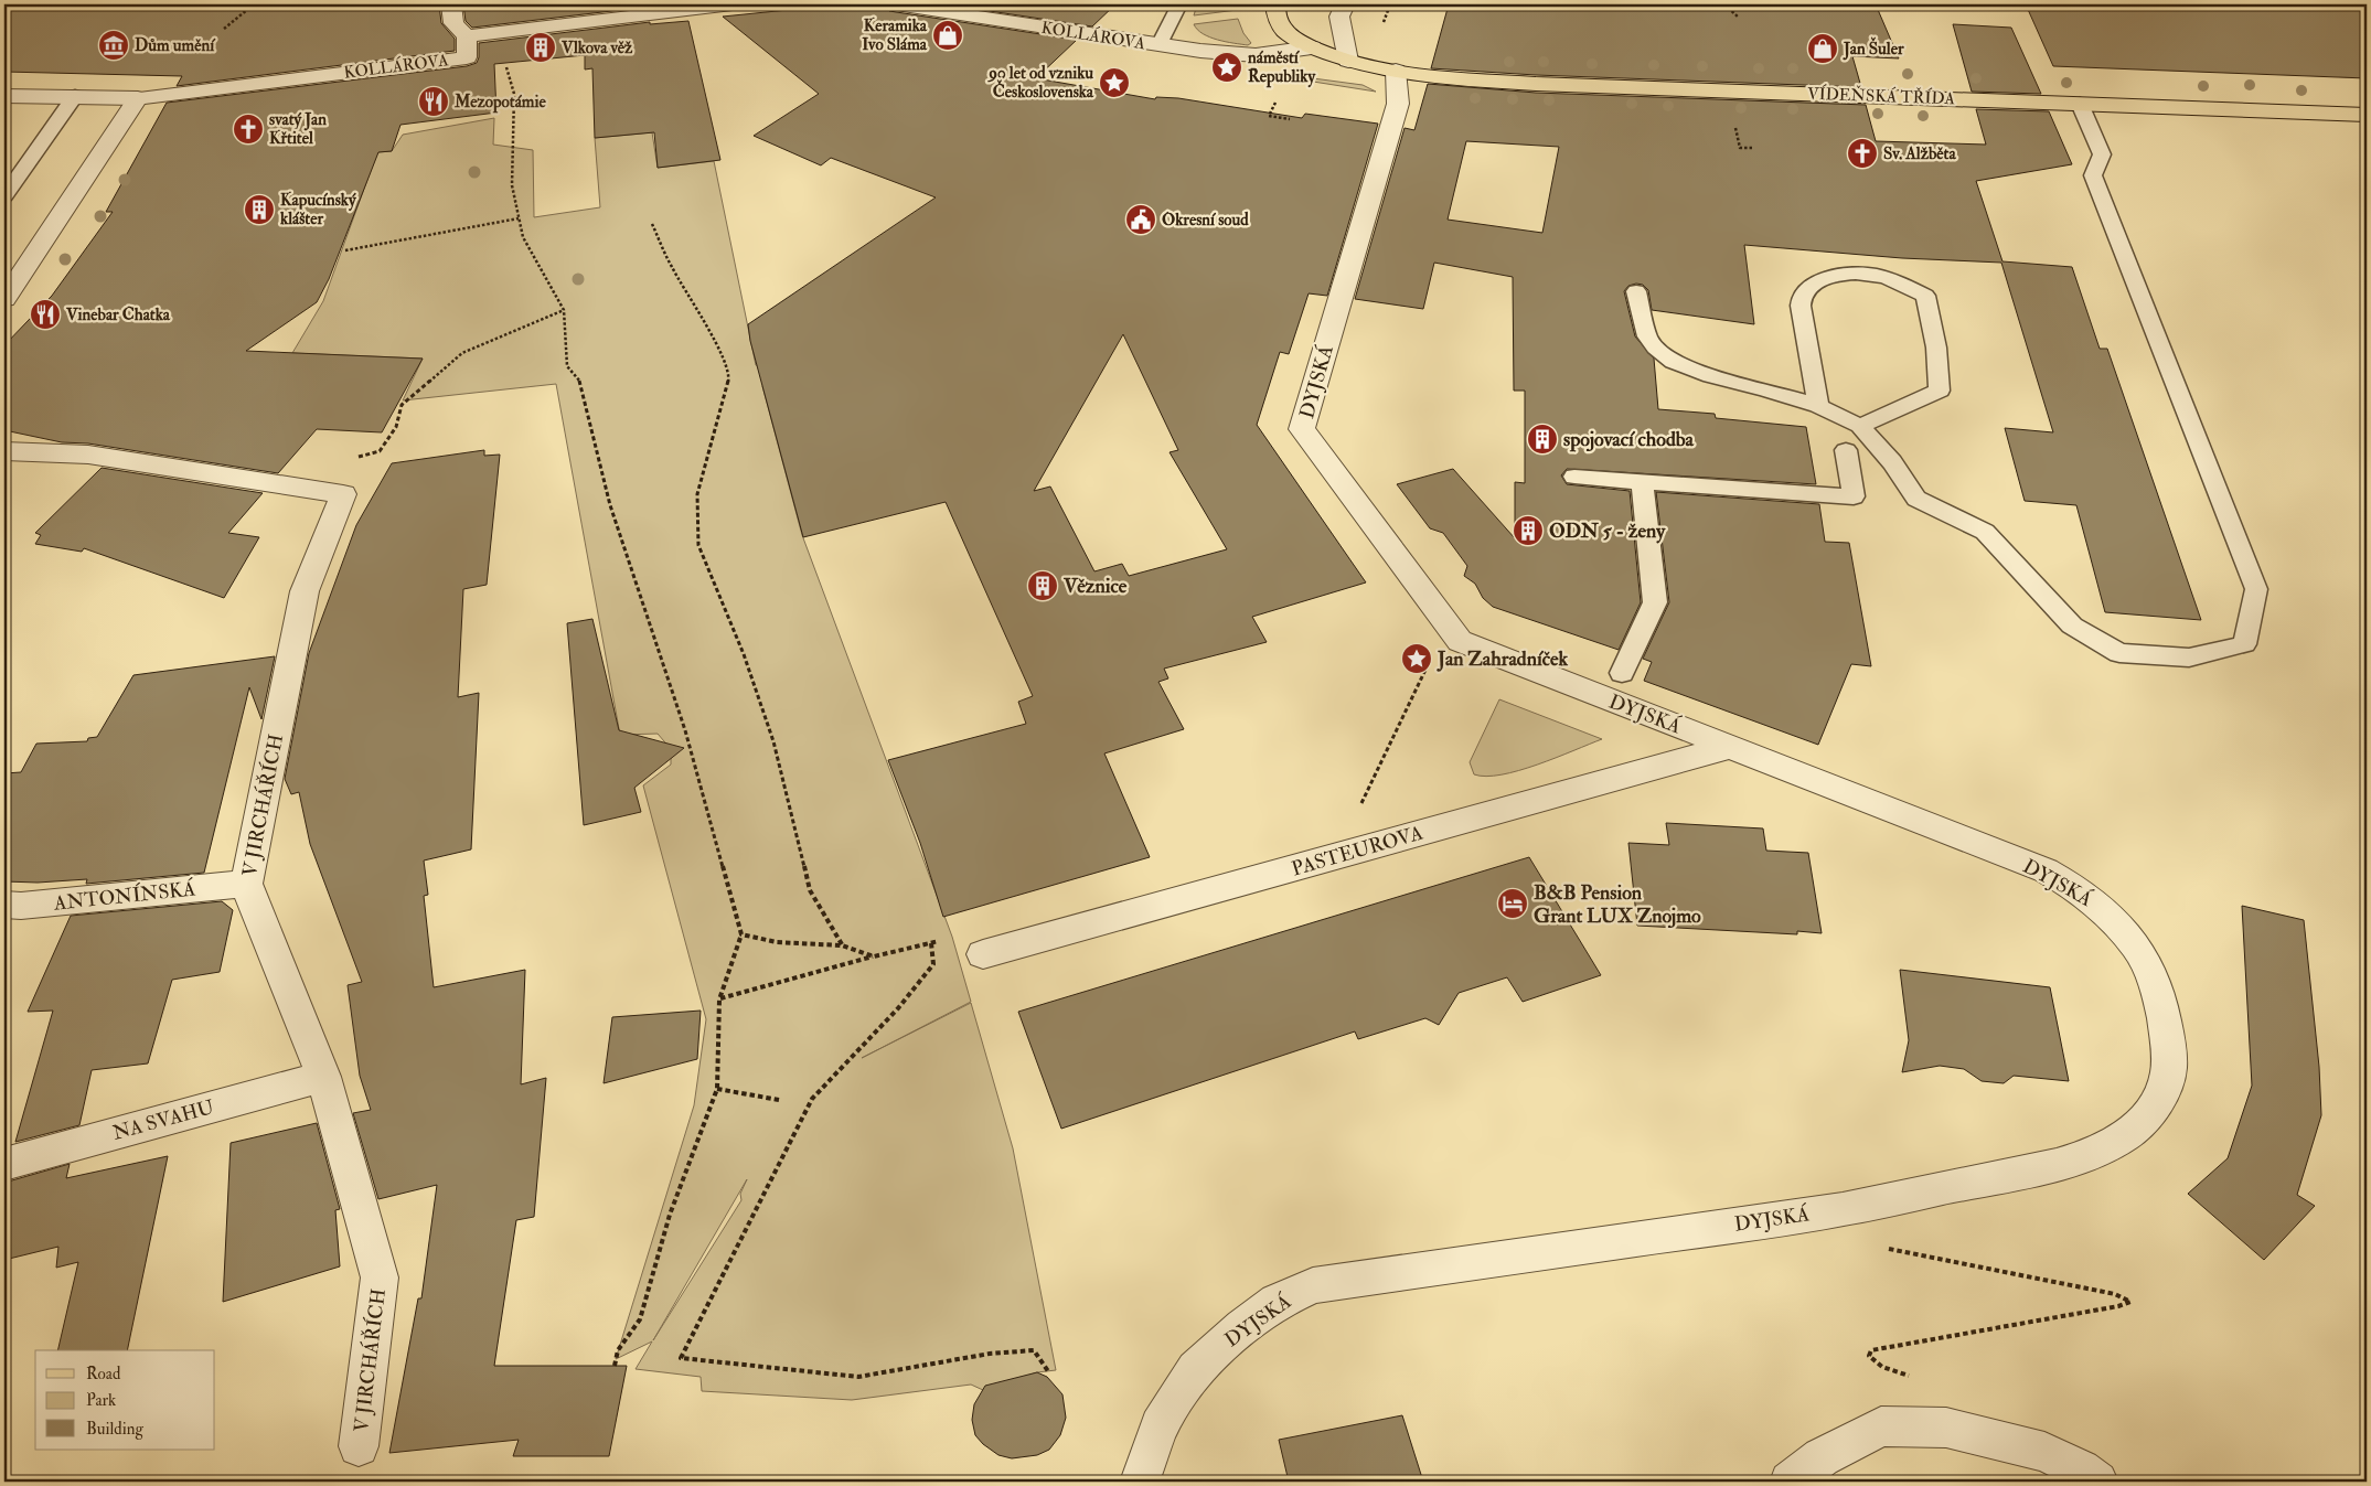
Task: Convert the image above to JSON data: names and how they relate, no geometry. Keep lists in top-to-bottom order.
{
  "streets": {
    "main road": ["VÍDEŇSKÁ TŘÍDA"],
    "street": [
      "KOLLÁROVA",
      "DYJSKÁ",
      "V JIRCHÁŘÍCH",
      "PASTEUROVA",
      "ANTONÍNSKÁ",
      "NA SVAHU"
    ]
  },
  "crossings": [
    ["VÍDEŇSKÁ TŘÍDA", "DYJSKÁ"],
    ["DYJSKÁ", "PASTEUROVA"],
    ["V JIRCHÁŘÍCH", "ANTONÍNSKÁ"],
    ["V JIRCHÁŘÍCH", "NA SVAHU"]
  ],
  "places": {
    "shop": ["Keramika Ivo Sláma", "Jan Šuler"],
    "museum": ["Dům umění"],
    "building": [
      "Vlkova věž",
      "Kapucínský klášter",
      "spojovací chodba",
      "ODN 5 - ženy",
      "Věznice"
    ],
    "place": ["náměstí Republiky", "90 let od vzniku Československa", "Jan Zahradníček"],
    "restaurant": ["Mezopotámie", "Vinebar Chatka"],
    "church": ["svatý Jan Křtitel", "Sv. Alžběta"],
    "public building": ["Okresní soud"],
    "hotel": ["B&B Pension Grant LUX Znojmo"]
  },
  "legend": ["Road", "Park", "Building"]
}
